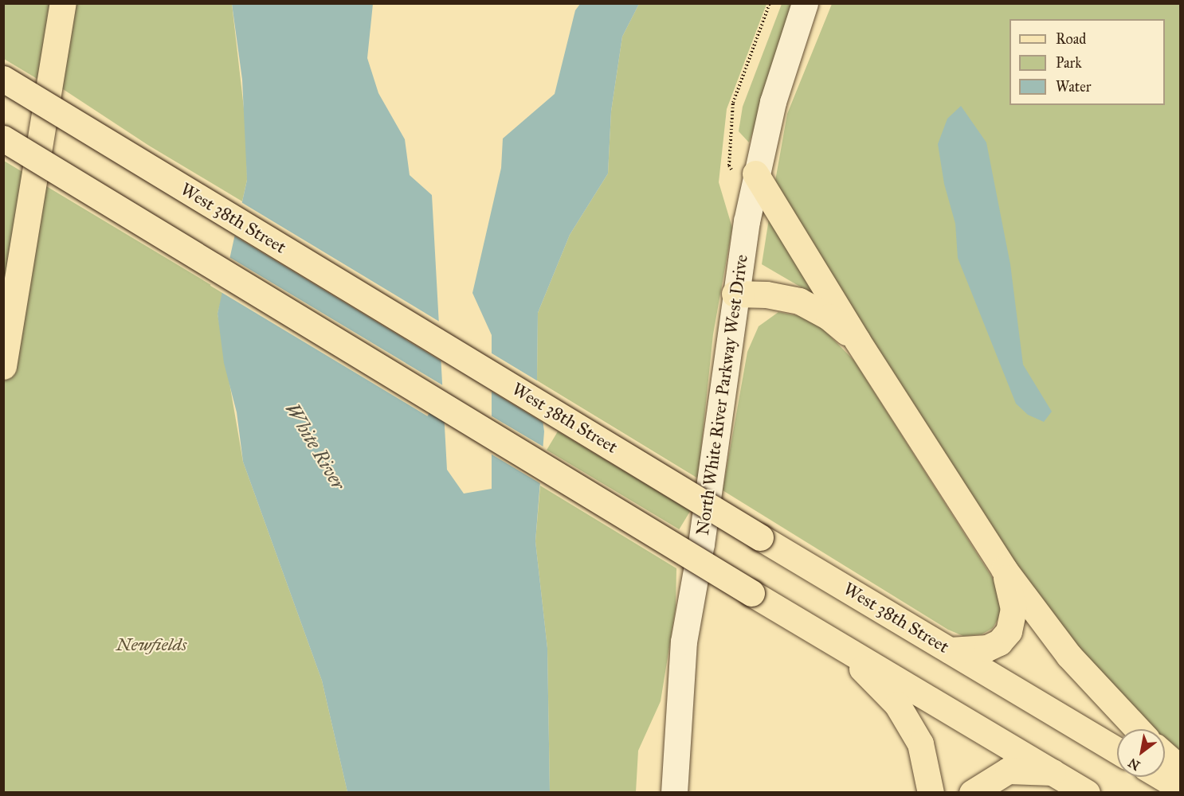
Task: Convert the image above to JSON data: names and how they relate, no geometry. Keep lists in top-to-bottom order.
{
  "streets": {
    "main road": ["West 38th Street"],
    "street": ["North White River Parkway West Drive"]
  },
  "water": ["White River"],
  "parks": ["Newfields"],
  "legend": ["Road", "Park", "Water"],
  "north": "bottom left"
}
